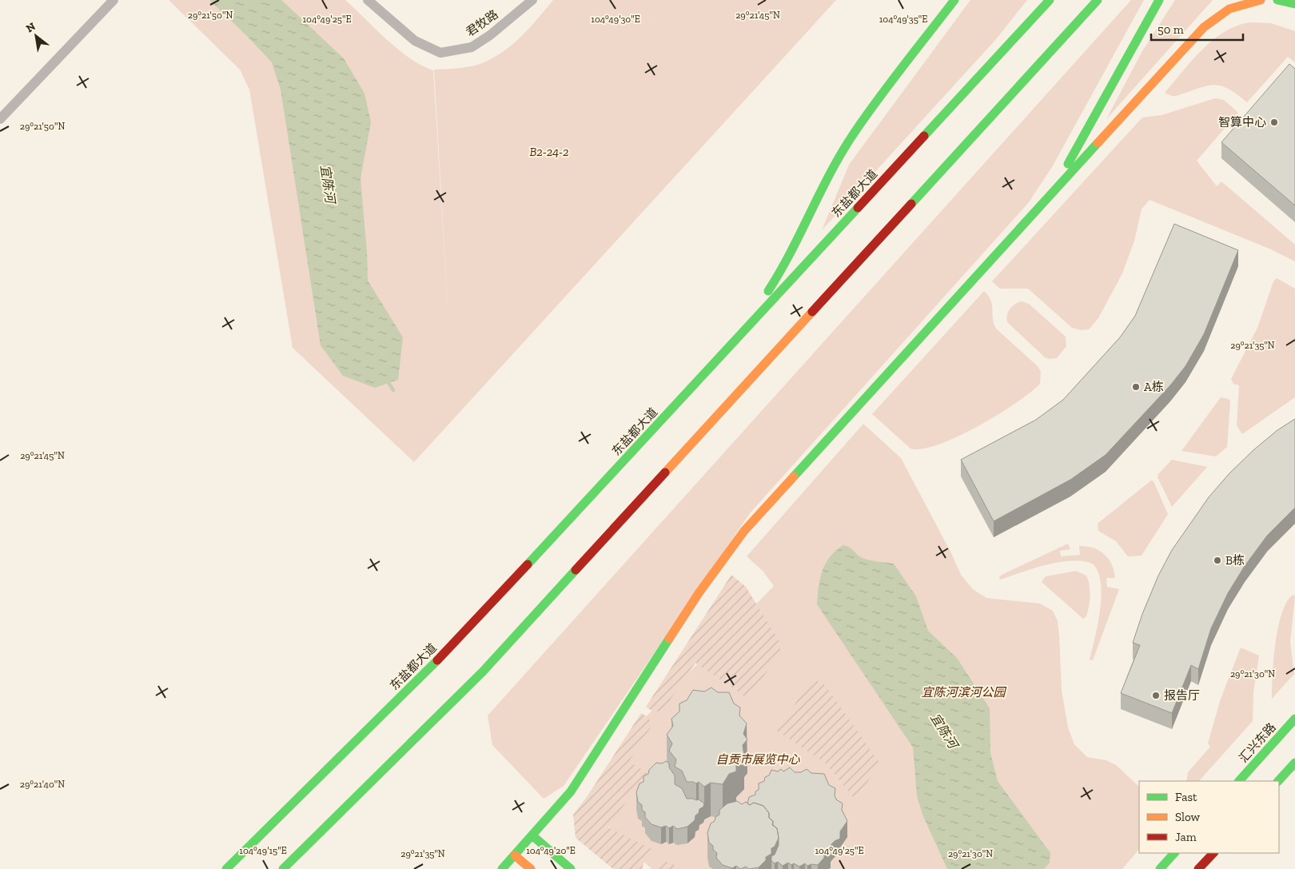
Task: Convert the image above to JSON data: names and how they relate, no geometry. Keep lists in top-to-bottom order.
{
  "streets": {
    "main road": ["东盐都大道", "汇兴东路"],
    "street": ["君牧路"]
  },
  "water": ["宜陈河"],
  "parks": ["B2-24-2", "宜陈河滨河公园", "自贡市展览中心"],
  "places": [
    "智算中心",
    "A栋",
    "B栋",
    "报告厅"
  ],
  "legend": ["Fast", "Slow", "Jam"],
  "scale_bar": "50 m",
  "north": "top left",
  "coordinates": [
    "29°21'50\"N",
    "29°21'45\"N",
    "104°49'25\"E",
    "104°49'30\"E",
    "104°49'35\"E",
    "29°21'35\"N",
    "29°21'30\"N",
    "29°21'40\"N",
    "104°49'15\"E",
    "104°49'20\"E"
  ]
}
